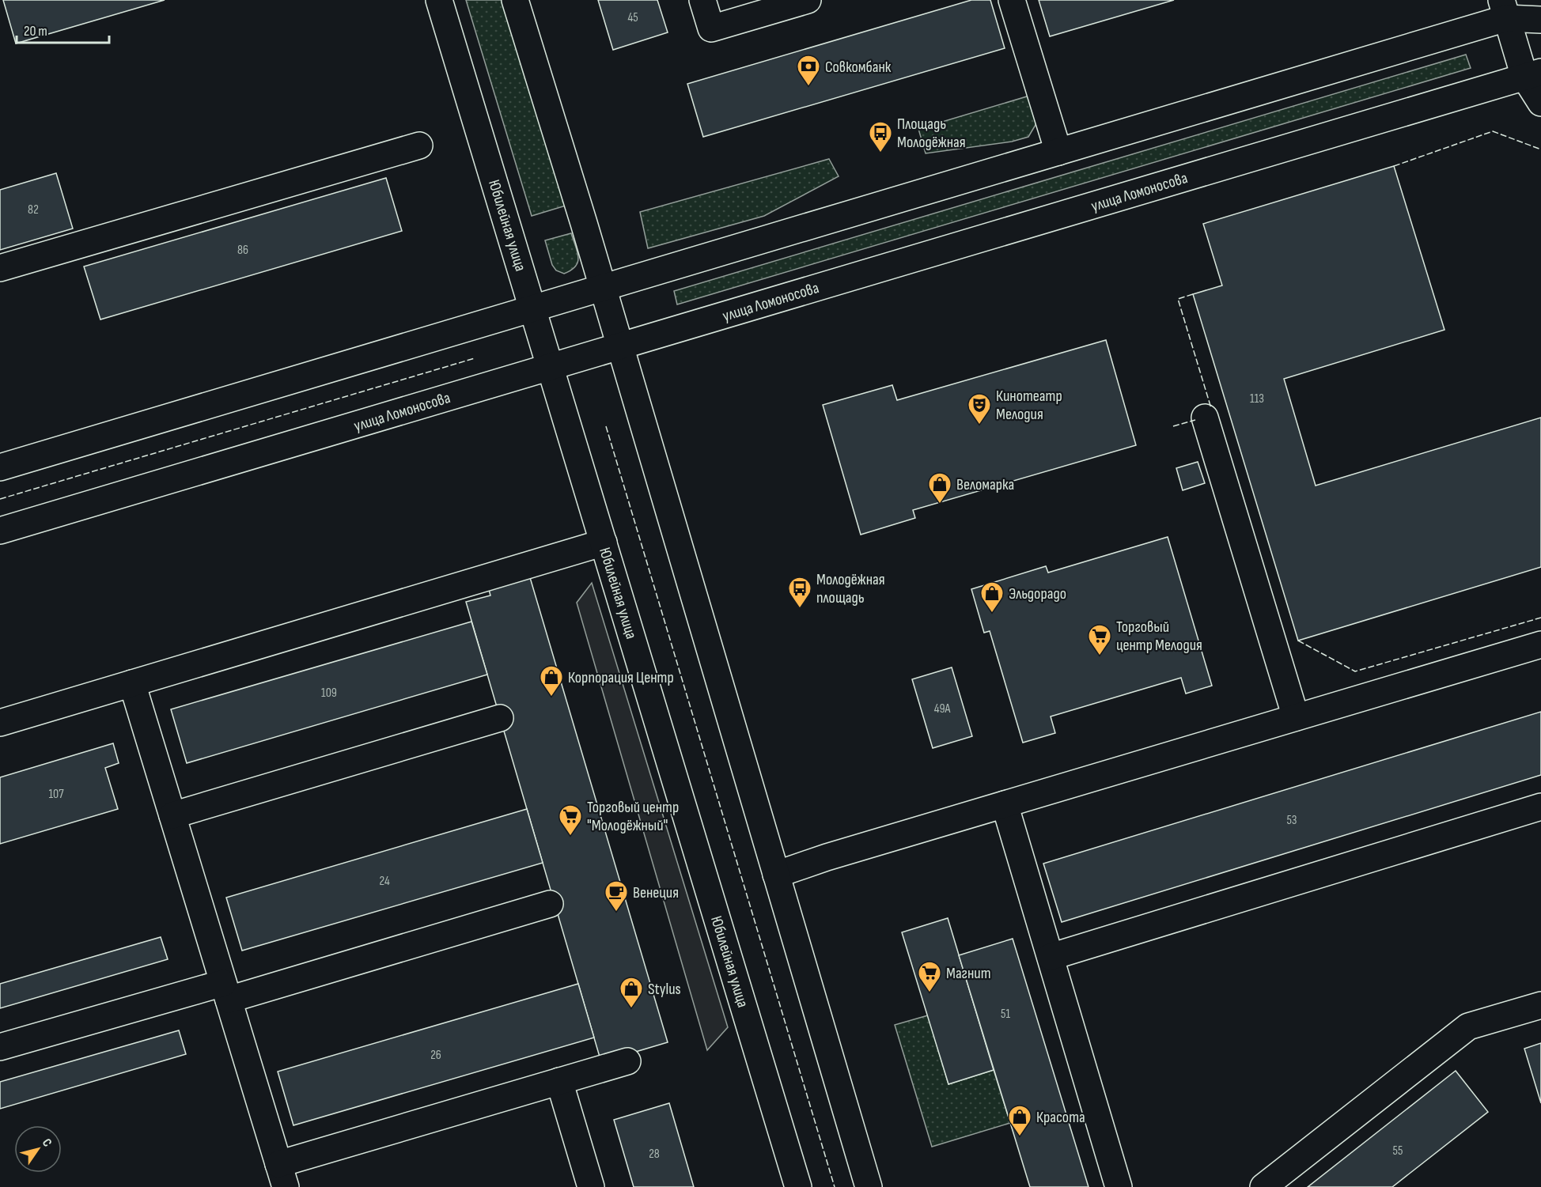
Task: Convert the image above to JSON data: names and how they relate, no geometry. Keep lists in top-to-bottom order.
{
  "streets": {
    "main road": ["улица Ломоносова", "Юбилейная улица"]
  },
  "crossings": [
    ["улица Ломоносова", "Юбилейная улица"]
  ],
  "places": {
    "bank": ["Совкомбанк"],
    "bus stop": ["Площадь Молодёжная", "Молодёжная площадь"],
    "theatre": ["Кинотеатр Мелодия"],
    "shop": [
      "Веломарка",
      "Эльдорадо",
      "Корпорация Центр",
      "Stylus",
      "Красота"
    ],
    "supermarket": ["Торговый центр Мелодия", "Торговый центр \"Молодёжный\"", "Магнит"],
    "cafe": ["Венеция"]
  },
  "house_numbers": [
    "45",
    "82",
    "86",
    "113",
    "109",
    "49А",
    "107",
    "53",
    "24",
    "51",
    "26",
    "55",
    "28"
  ],
  "scale_bar": "20 m",
  "north": "top right"
}
